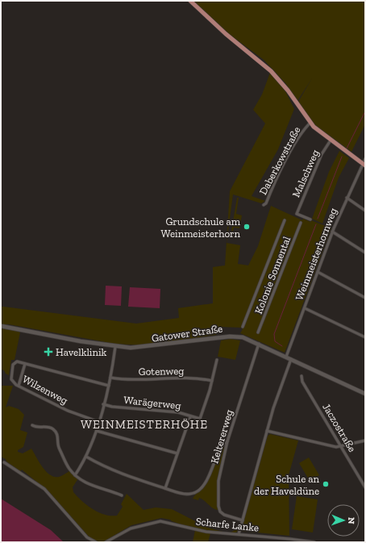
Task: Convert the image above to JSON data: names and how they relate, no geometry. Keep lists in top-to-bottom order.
{
  "streets": {
    "main road": ["Gatower Straße"],
    "street": [
      "Daberkowstraße",
      "Malschweg",
      "Weinmeisterhornweg",
      "Kolonie Sonnental",
      "Gotenweg",
      "Wilzenweg",
      "Warägerweg",
      "Jaczostraße",
      "Keltererweg",
      "Scharfe Lanke"
    ]
  },
  "crossings": [
    ["Weinmeisterhornweg", "Gatower Straße"],
    ["Gatower Straße", "Keltererweg"],
    ["Gotenweg", "Warägerweg"]
  ],
  "districts": ["WEINMEISTERHÖHE"],
  "places": {
    "other": ["Grundschule am Weinmeisterhorn", "Schule an der Haveldüne"],
    "health": ["Havelklinik"]
  },
  "north": "right"
}
